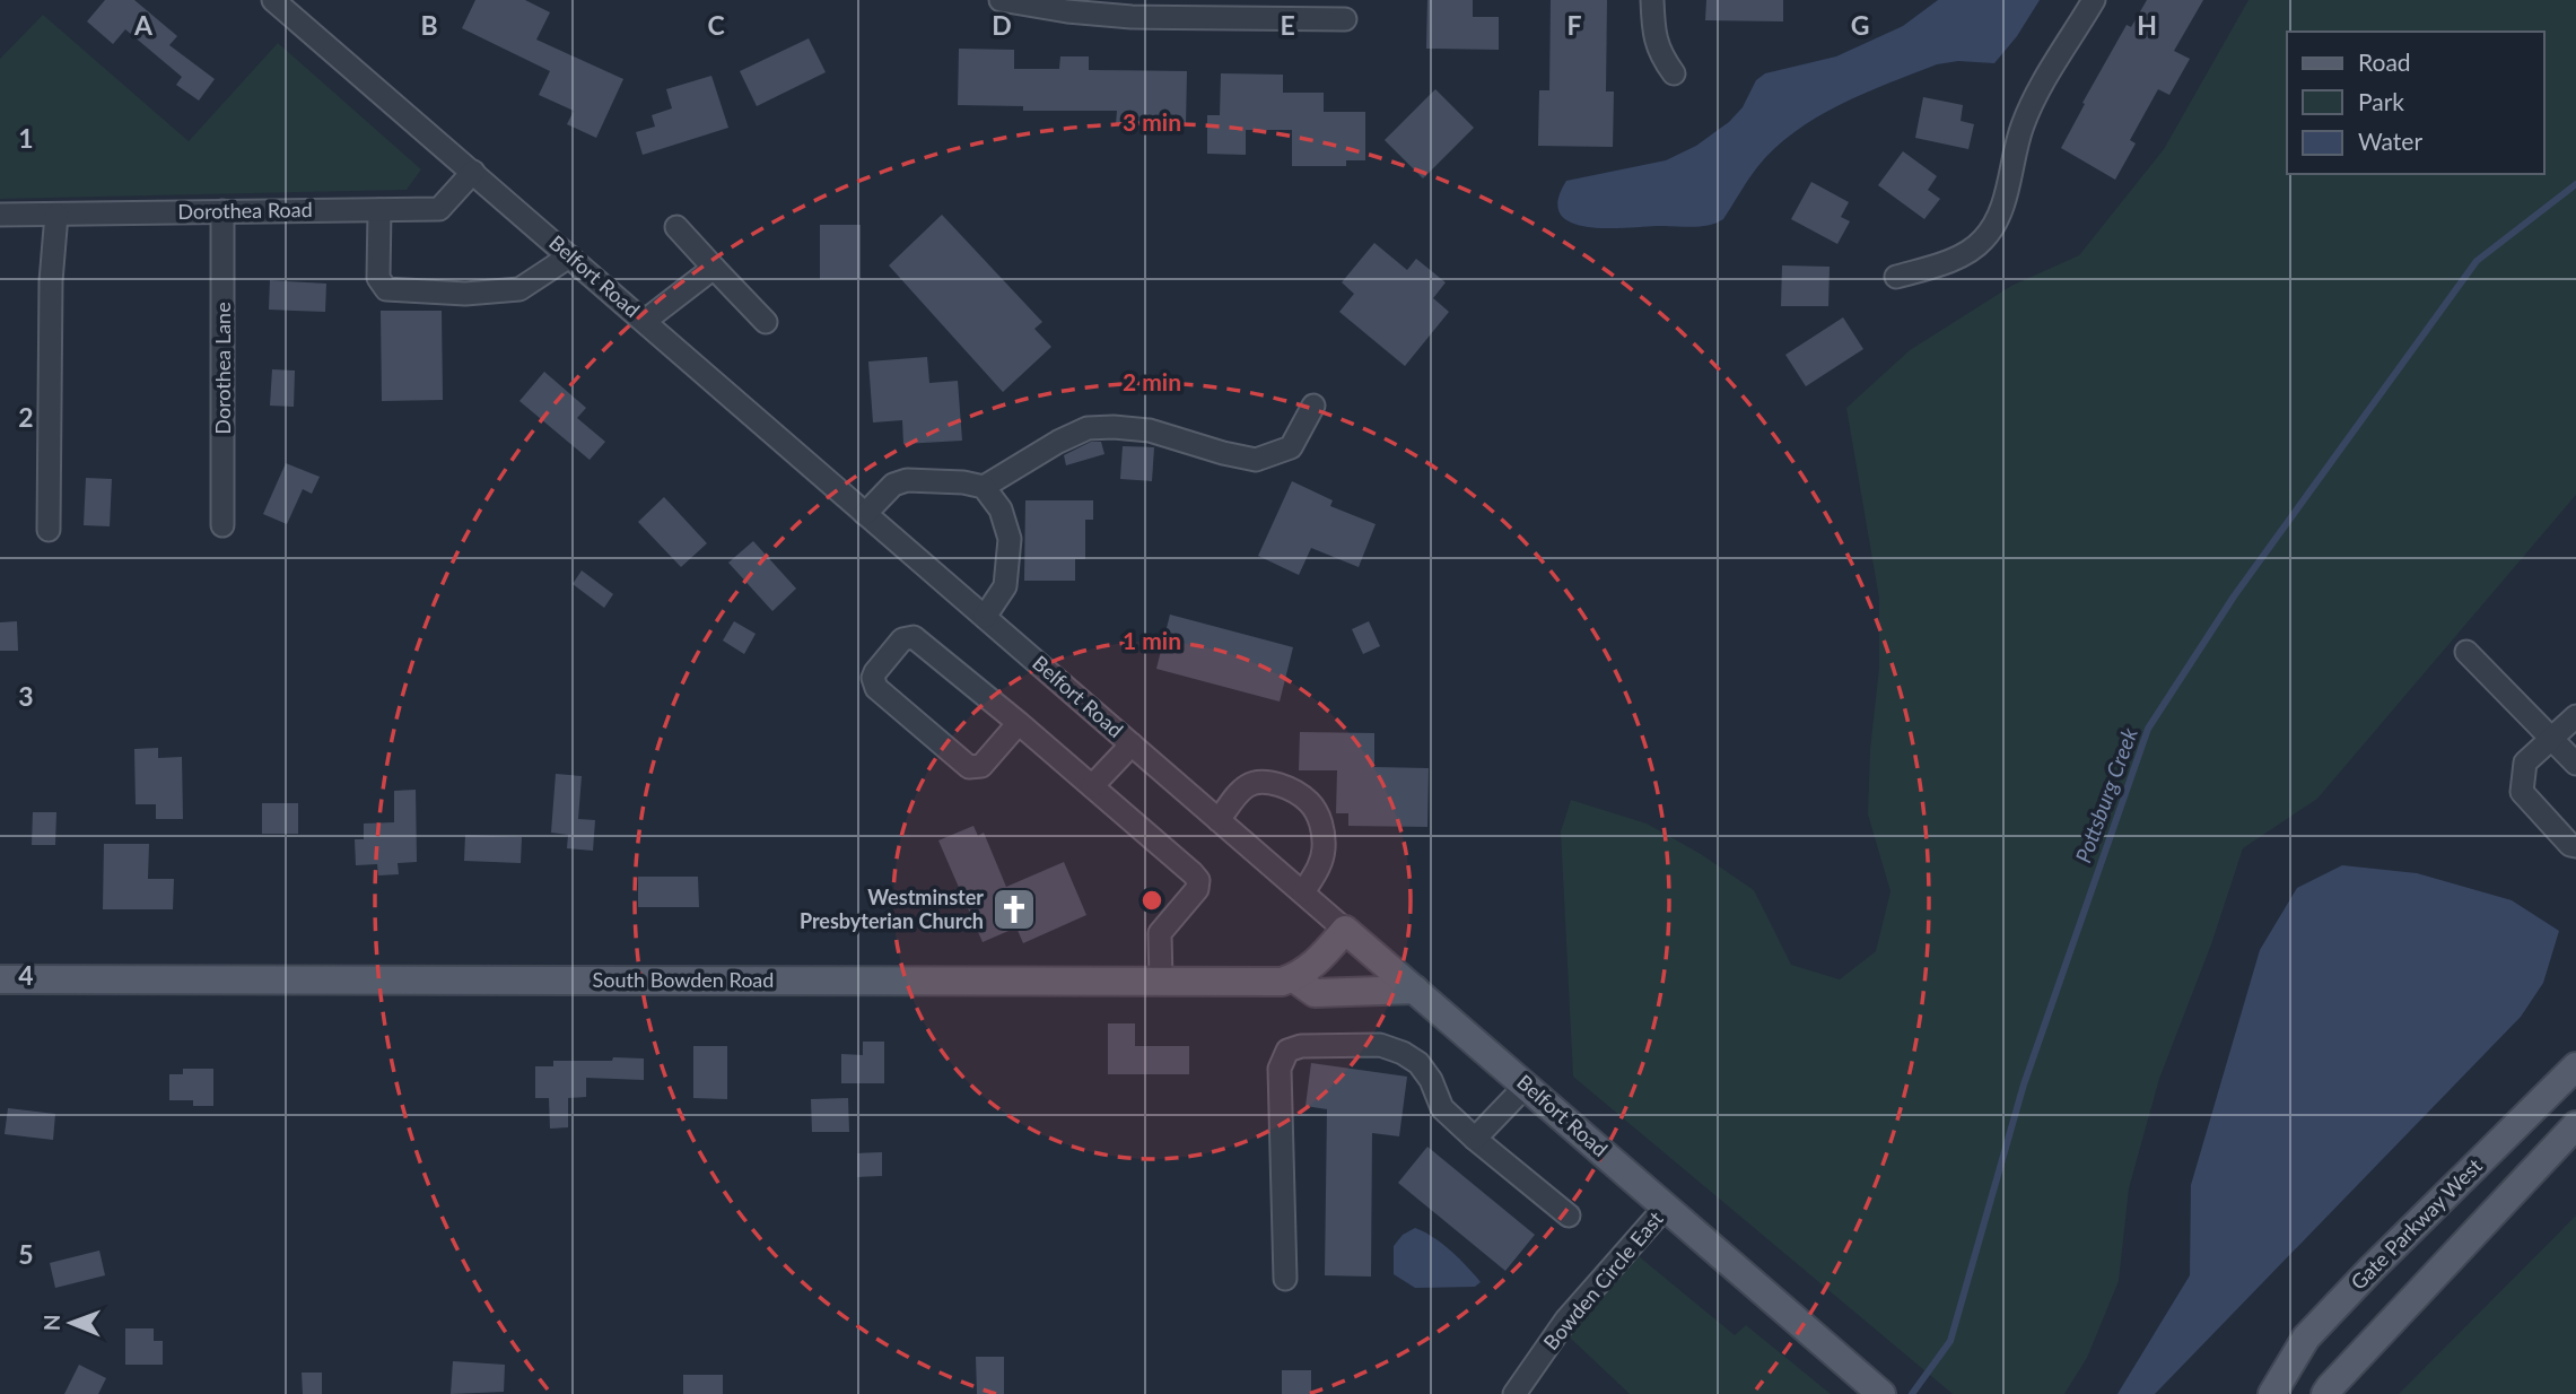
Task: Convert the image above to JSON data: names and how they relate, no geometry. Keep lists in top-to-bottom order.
{
  "streets": {
    "main road": ["Belfort Road", "South Bowden Road", "Gate Parkway West"],
    "street": ["Dorothea Road", "Dorothea Lane", "Bowden Circle East"]
  },
  "crossings": [
    ["Dorothea Road", "Belfort Road"],
    ["Dorothea Road", "Dorothea Lane"],
    ["Belfort Road", "Bowden Circle East"]
  ],
  "water": ["Pottsburg Creek"],
  "places": {
    "church": ["Westminster Presbyterian Church"]
  },
  "legend": ["Road", "Park", "Water"],
  "north": "left",
  "grid": {
    "columns": [
      "A",
      "B",
      "C",
      "D",
      "E",
      "F",
      "G",
      "H"
    ],
    "rows": [
      "1",
      "2",
      "3",
      "4",
      "5"
    ]
  },
  "rings": ["3 min", "2 min", "1 min"]
}
